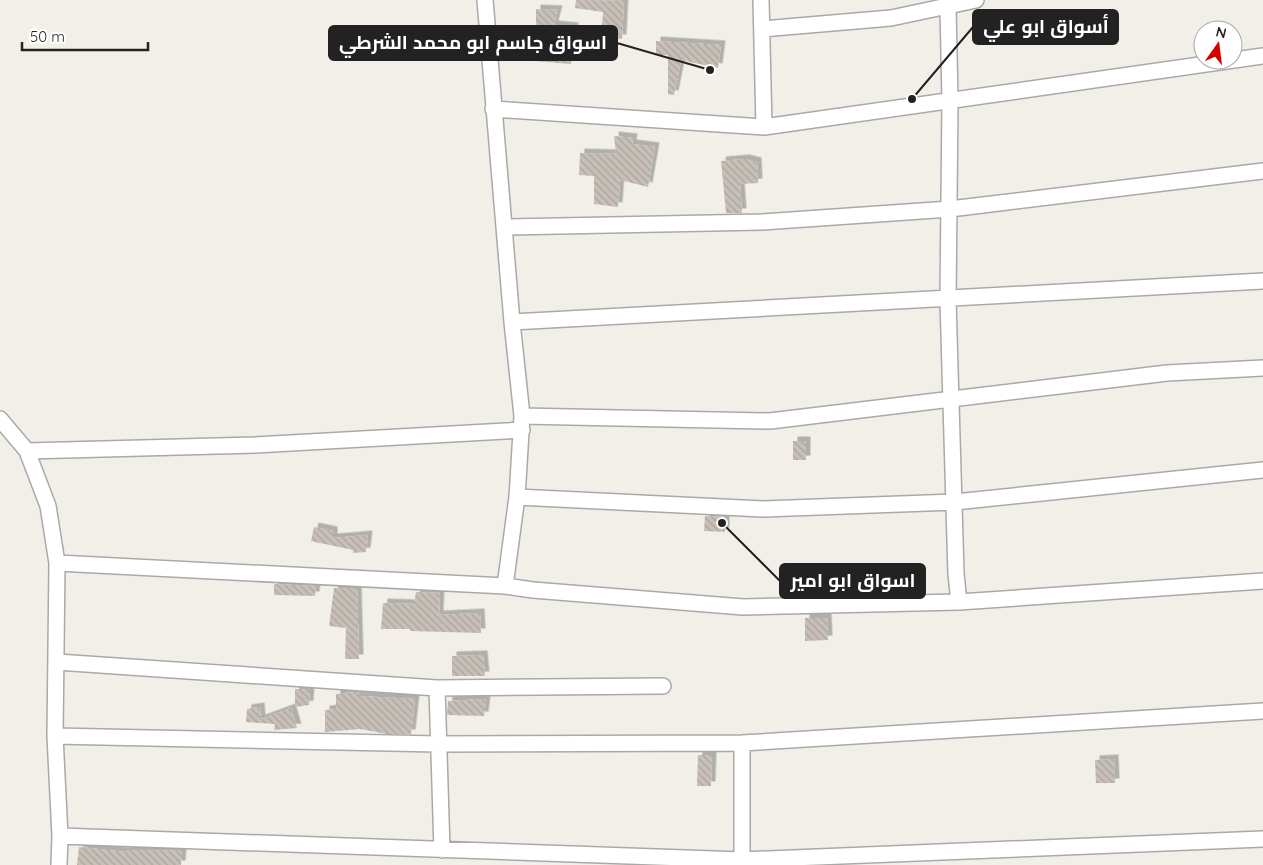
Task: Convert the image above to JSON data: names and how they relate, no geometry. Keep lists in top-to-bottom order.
{
  "places": ["اسواق جاسم ابو محمد الشرطي", "أسواق ابو علي", "اسواق ابو امير"],
  "scale_bar": "50 m",
  "north": "top"
}
